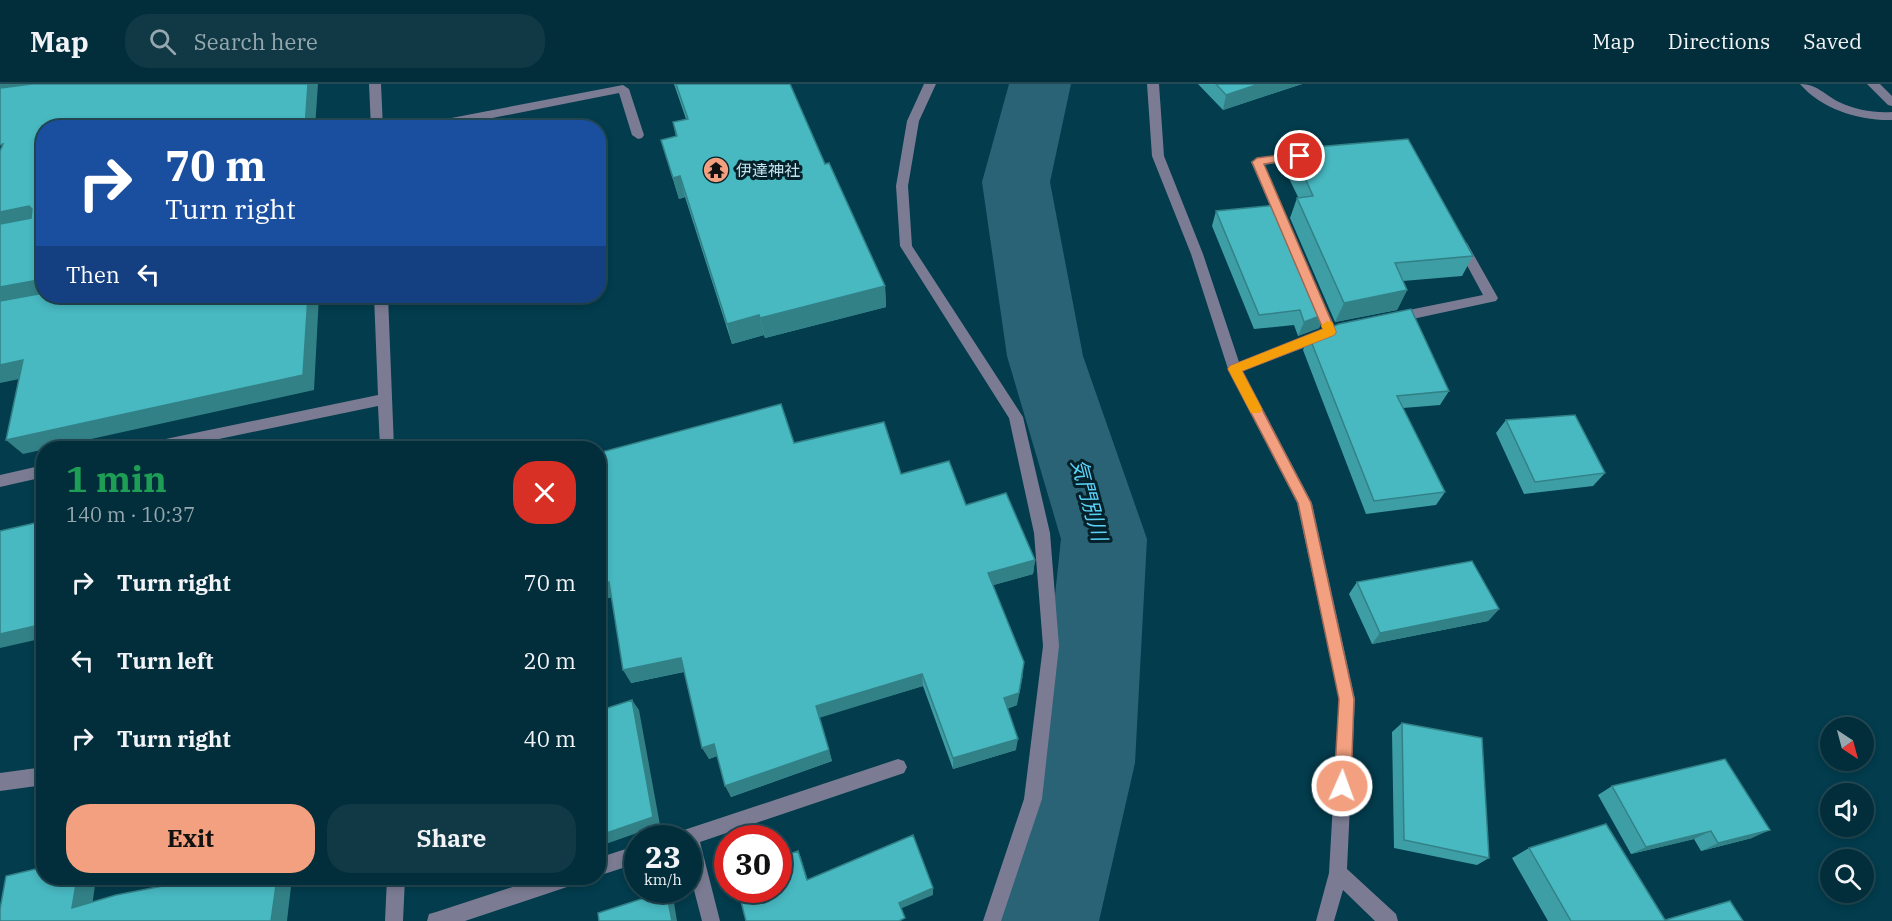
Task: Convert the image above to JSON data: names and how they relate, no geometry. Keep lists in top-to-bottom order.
{
  "water": ["気門別川"],
  "places": {
    "temple": ["伊達神社"]
  },
  "north": "bottom right",
  "page": {
    "header": "Map",
    "search": "Search here",
    "nav": ["Map", "Directions", "Saved"],
    "turn": ["70 m", "Turn right"],
    "then": "Then",
    "heading": ["1 min", "140 m · 10:37"],
    "list": [
      {
        "name": "Turn right",
        "value": "70 m"
      },
      {
        "name": "Turn left",
        "value": "20 m"
      },
      {
        "name": "Turn right",
        "value": "40 m"
      }
    ],
    "buttons": ["Exit", "Share"],
    "speed": "23 km/h",
    "limit": "30"
  }
}
